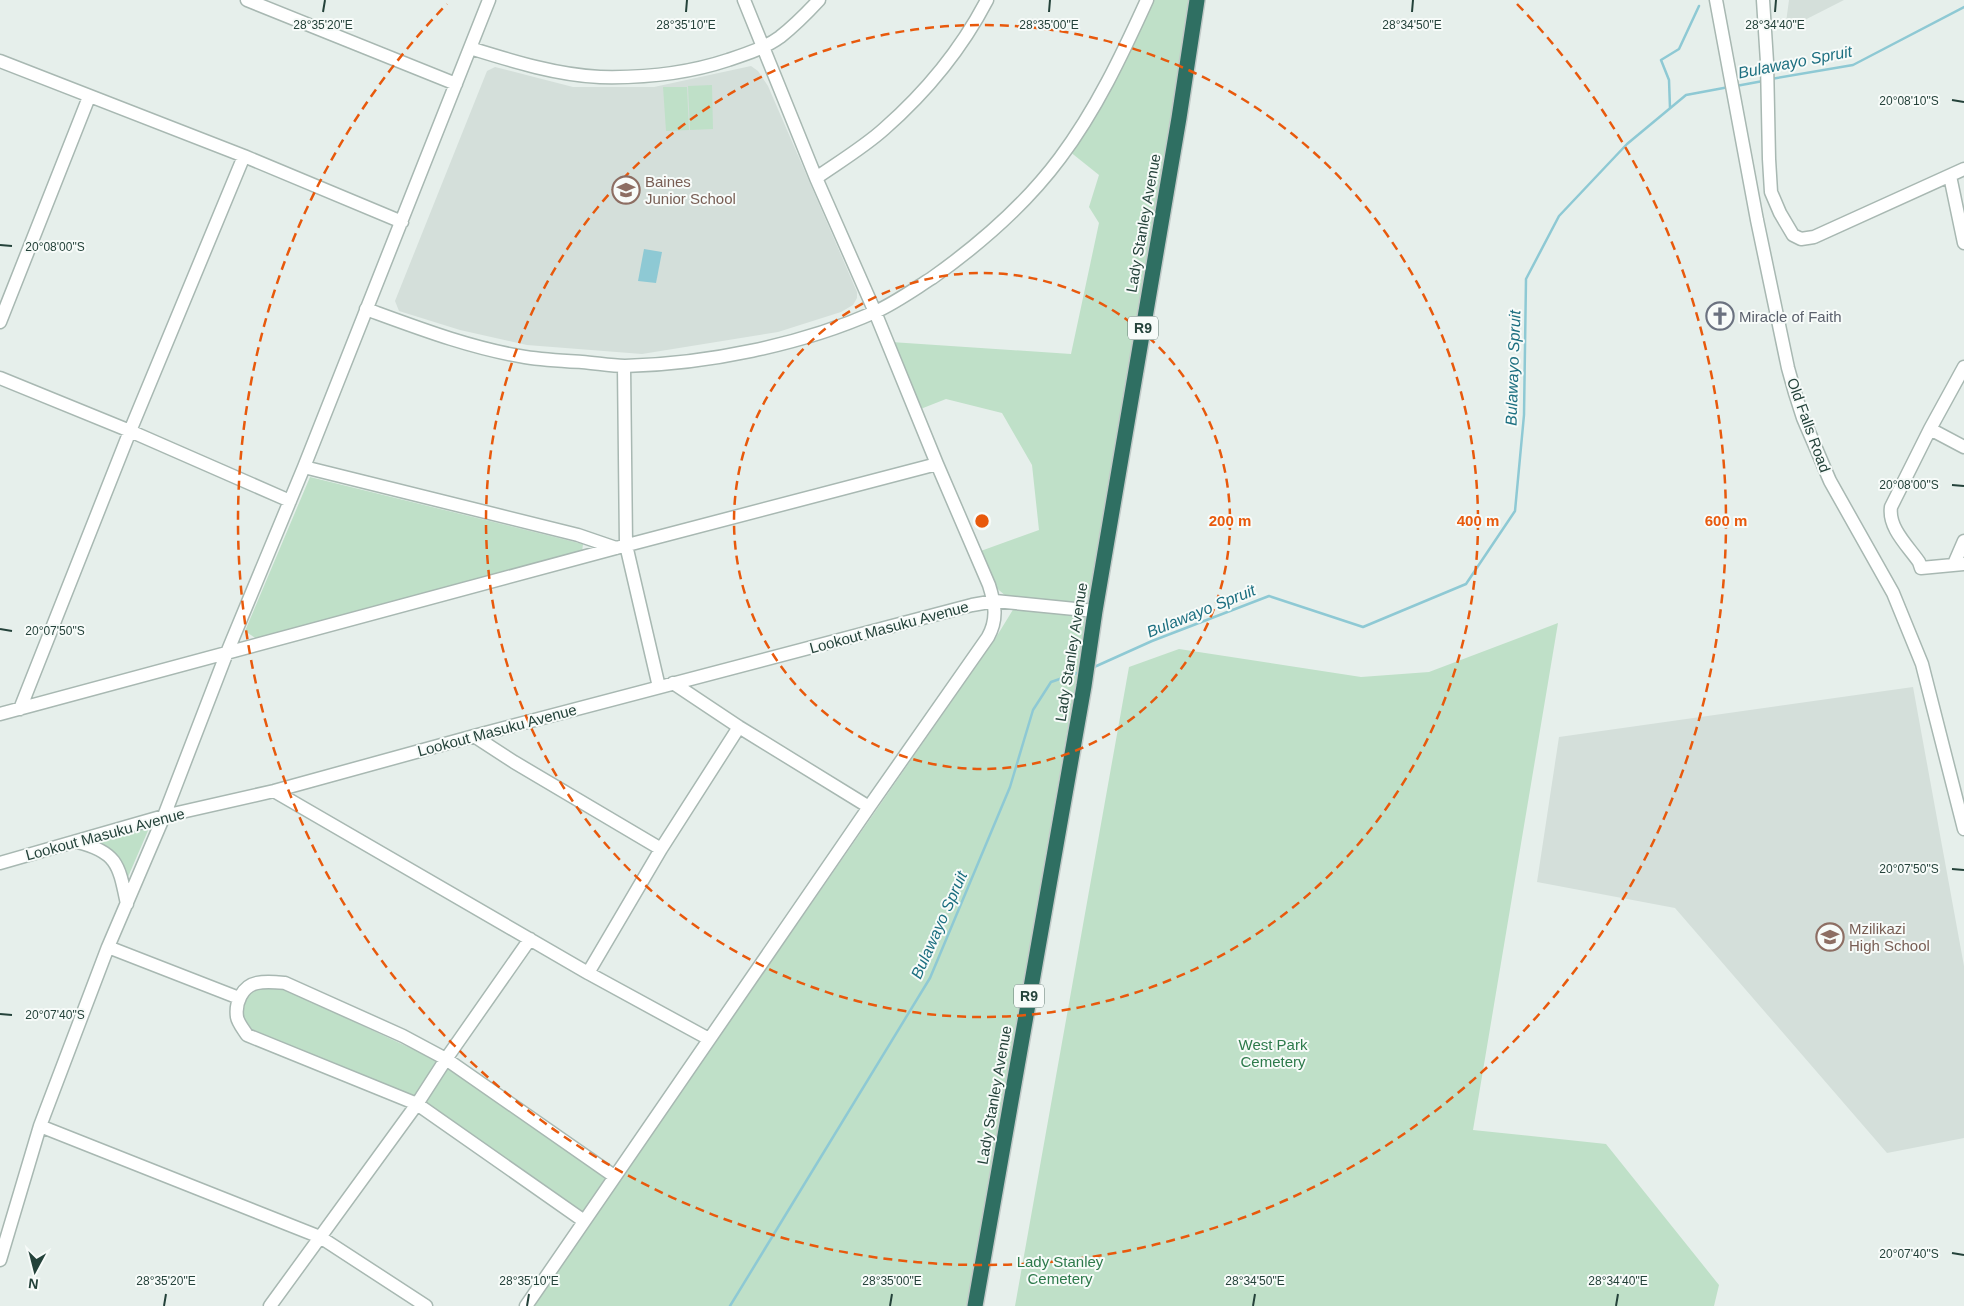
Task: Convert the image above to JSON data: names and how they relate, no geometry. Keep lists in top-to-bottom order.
{
  "streets": {
    "highway": ["Lady Stanley Avenue", "R9"],
    "street": ["Old Falls Road", "Lookout Masuku Avenue"]
  },
  "crossings": [
    ["Lady Stanley Avenue", "Lookout Masuku Avenue"]
  ],
  "water": ["Bulawayo Spruit"],
  "parks": ["West Park Cemetery", "Lady Stanley Cemetery"],
  "places": {
    "school or university": ["Baines Junior School", "Mzilikazi High School"],
    "church": ["Miracle of Faith"]
  },
  "north": "bottom",
  "coordinates": [
    "28°35'20\"E",
    "28°35'10\"E",
    "28°35'00\"E",
    "28°34'50\"E",
    "28°34'40\"E",
    "20°08'10\"S",
    "20°08'00\"S",
    "20°07'50\"S",
    "20°07'40\"S"
  ],
  "rings": ["200 m", "400 m", "600 m"]
}
